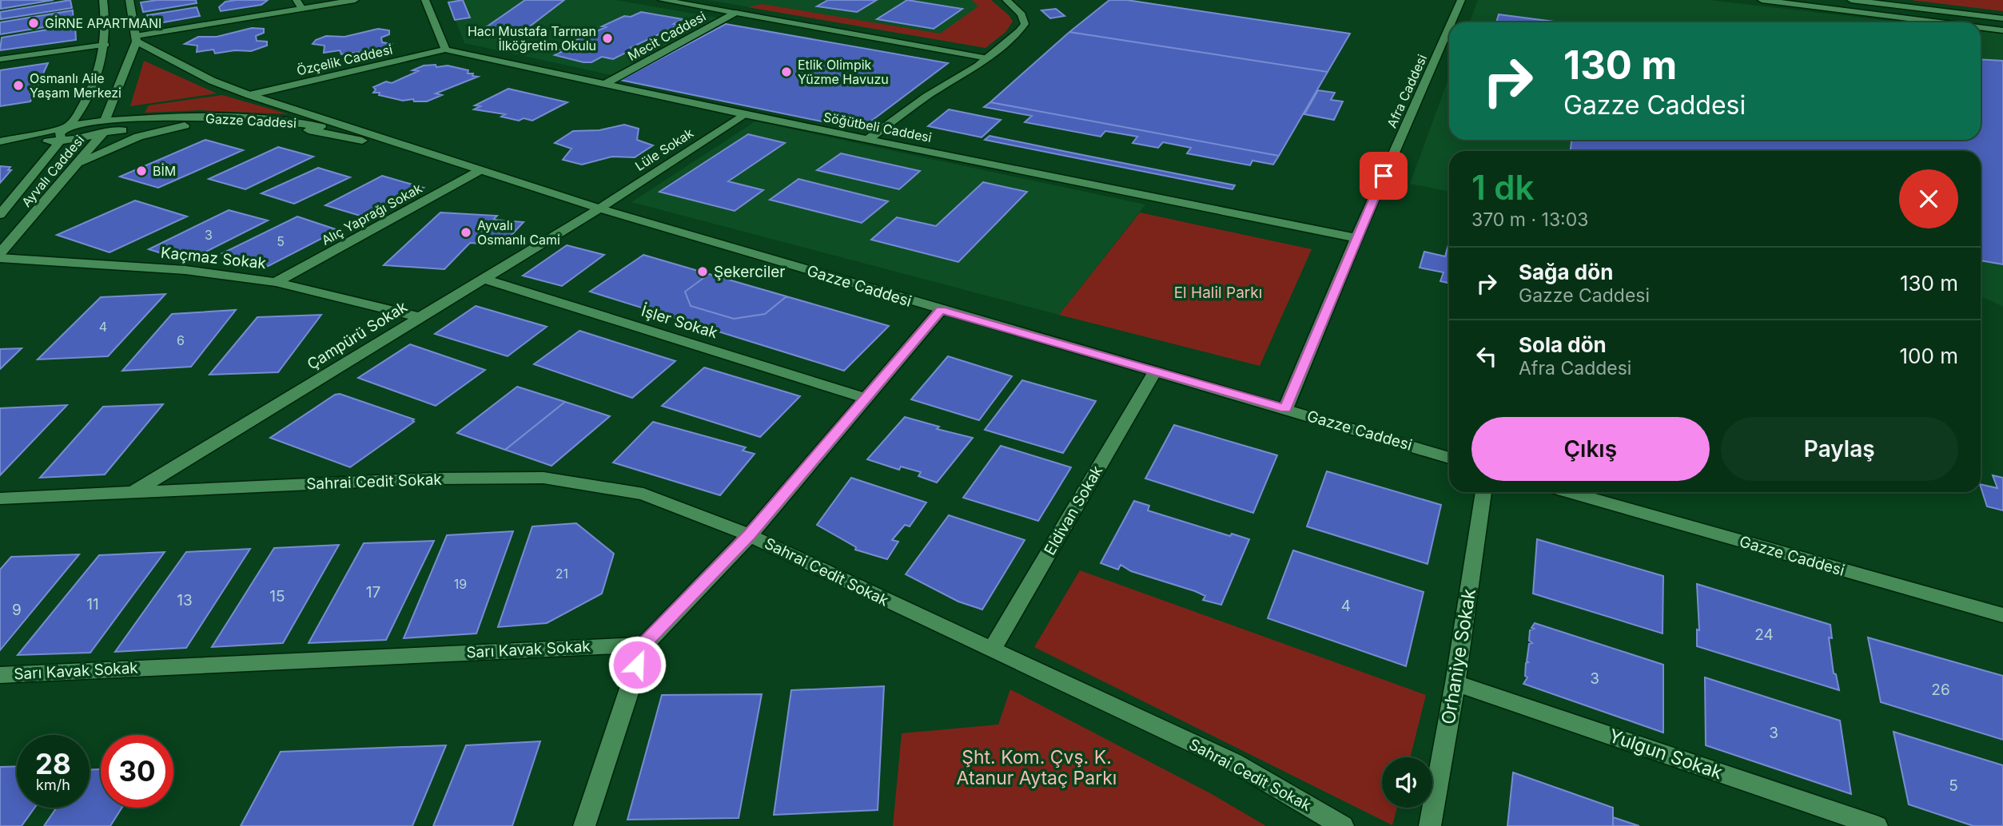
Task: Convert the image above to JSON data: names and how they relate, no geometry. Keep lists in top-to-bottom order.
{
  "streets": {
    "street": [
      "Mecit Caddesi",
      "Özçelik Caddesi",
      "Afra Caddesi",
      "Gazze Caddesi",
      "Söğütbeli Caddesi",
      "Lüle Sokak",
      "Ayvalı Caddesi",
      "Alıç Yaprağı Sokak",
      "Kaçmaz Sokak",
      "İşler Sokak",
      "Çampürü Sokak",
      "Sahrai Cedit Sokak",
      "Eldivan Sokak",
      "Sarı Kavak Sokak",
      "Orhaniye Sokak",
      "Yulgun Sokak"
    ]
  },
  "crossings": [
    ["Mecit Caddesi", "Söğütbeli Caddesi"],
    ["Özçelik Caddesi", "Gazze Caddesi"],
    ["Özçelik Caddesi", "Söğütbeli Caddesi"],
    ["Afra Caddesi", "Gazze Caddesi"],
    ["Afra Caddesi", "Söğütbeli Caddesi"],
    ["Gazze Caddesi", "Lüle Sokak"],
    ["Gazze Caddesi", "Ayvalı Caddesi"],
    ["Gazze Caddesi", "Alıç Yaprağı Sokak"],
    ["Gazze Caddesi", "Çampürü Sokak"],
    ["Gazze Caddesi", "Eldivan Sokak"],
    ["Söğütbeli Caddesi", "Lüle Sokak"],
    ["Lüle Sokak", "Çampürü Sokak"],
    ["Alıç Yaprağı Sokak", "Kaçmaz Sokak"],
    ["Kaçmaz Sokak", "Çampürü Sokak"],
    ["İşler Sokak", "Çampürü Sokak"],
    ["Çampürü Sokak", "Sahrai Cedit Sokak"],
    ["Sahrai Cedit Sokak", "Eldivan Sokak"],
    ["Orhaniye Sokak", "Yulgun Sokak"]
  ],
  "parks": ["El Halil Parkı", "Şht. Kom. Çvş. K. Atanur Aytaç Parkı"],
  "places": [
    "GİRNE APARTMANI",
    "Hacı Mustafa Tarman İlköğretim Okulu",
    "Etlik Olimpik Yüzme Havuzu",
    "Osmanlı Aile Yaşam Merkezi",
    "BİM",
    "Ayvalı Osmanlı Cami",
    "Şekerciler"
  ],
  "house_numbers": [
    "3",
    "5",
    "4",
    "6",
    "21",
    "19",
    "17",
    "15",
    "13",
    "11",
    "4",
    "9",
    "24",
    "3",
    "26",
    "3",
    "5"
  ],
  "page": {
    "turn": ["130 m", "Gazze Caddesi"],
    "heading": ["1 dk", "370 m · 13:03"],
    "list": [
      {
        "name": "Sağa dön",
        "note": "Gazze Caddesi",
        "value": "130 m"
      },
      {
        "name": "Sola dön",
        "note": "Afra Caddesi",
        "value": "100 m"
      }
    ],
    "buttons": ["Çıkış", "Paylaş"],
    "speed": "28 km/h",
    "limit": "30"
  }
}
